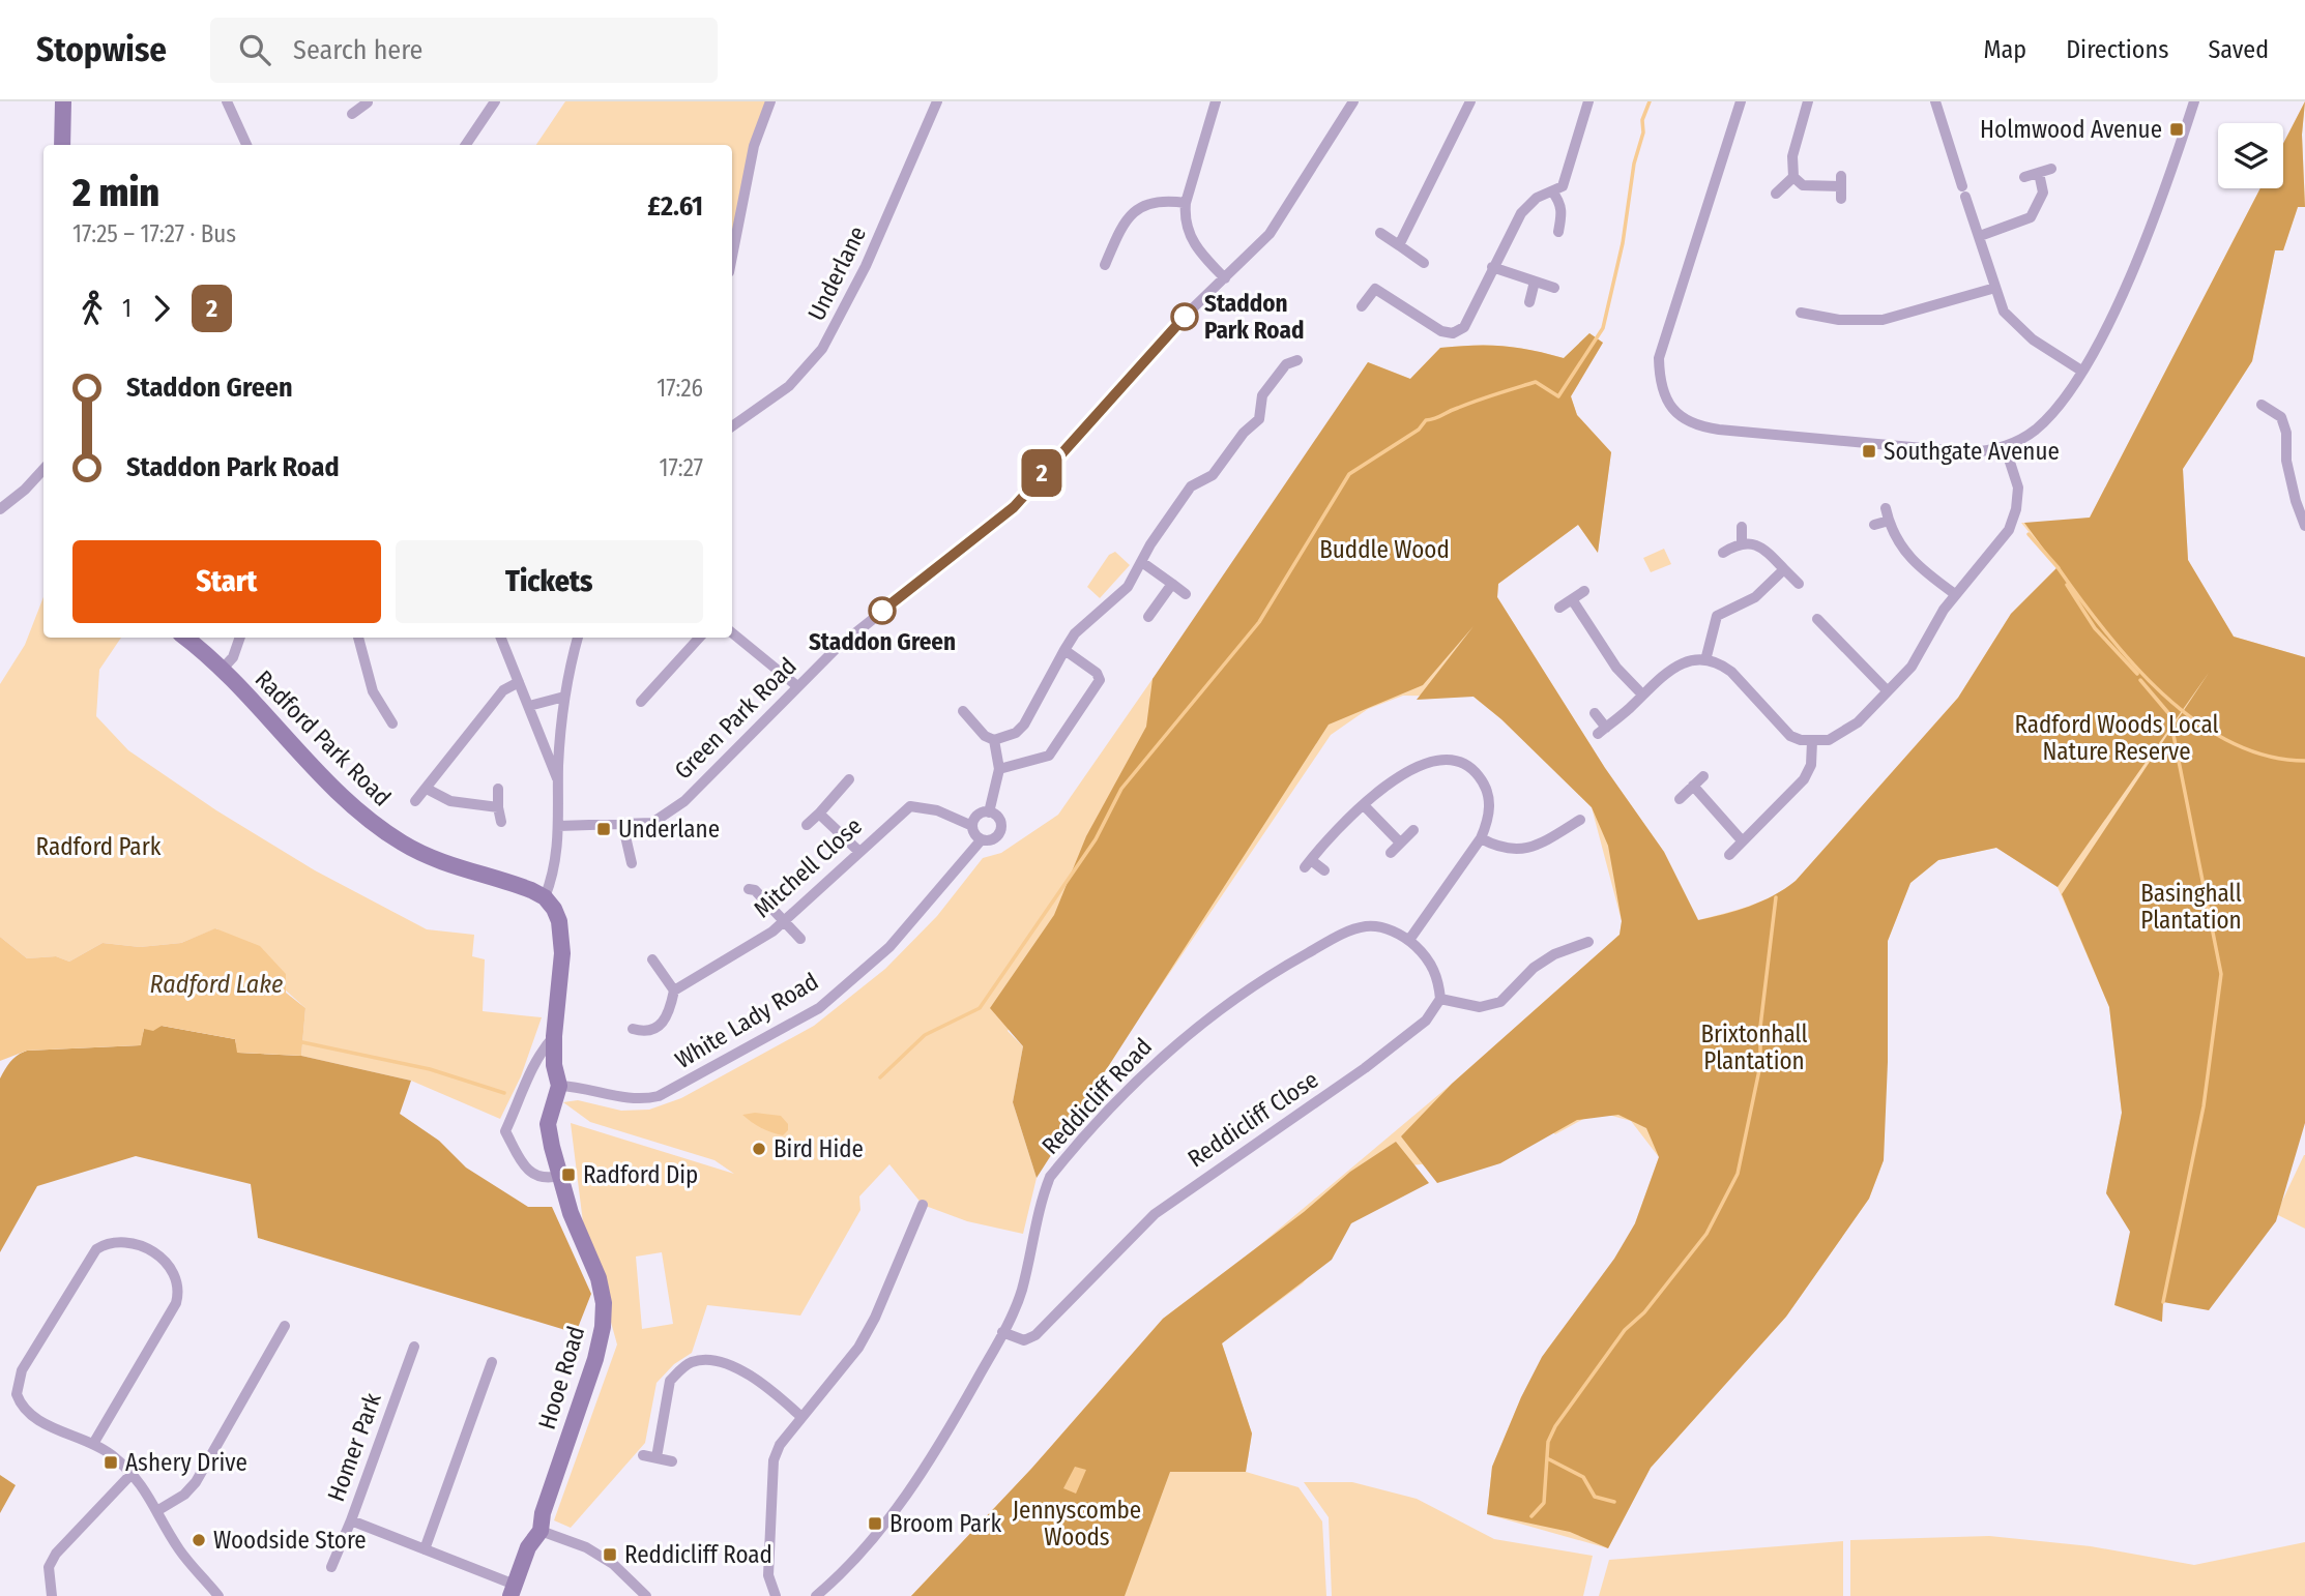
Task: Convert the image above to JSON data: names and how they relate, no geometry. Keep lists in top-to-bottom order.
{
  "streets": {
    "street": [
      "Underlane",
      "Green Park Road",
      "Radford Park Road",
      "Mitchell Close",
      "White Lady Road",
      "Reddicliff Road",
      "Reddicliff Close",
      "Hooe Road",
      "Homer Park"
    ]
  },
  "crossings": [
    ["Mitchell Close", "White Lady Road"],
    ["White Lady Road", "Hooe Road"],
    ["Reddicliff Road", "Reddicliff Close"],
    ["Hooe Road", "Homer Park"]
  ],
  "water": ["Radford Lake"],
  "parks": [
    "Buddle Wood",
    "Radford Woods Local Nature Reserve",
    "Radford Park",
    "Basinghall Plantation",
    "Brixtonhall Plantation",
    "Jennyscombe Woods"
  ],
  "places": {
    "transit": [
      "Holmwood Avenue",
      "Southgate Avenue",
      "Underlane",
      "Radford Dip",
      "Ashery Drive",
      "Broom Park",
      "Reddicliff Road"
    ],
    "other": [
      "Staddon Park Road",
      "Staddon Green",
      "Bird Hide",
      "Woodside Store"
    ]
  },
  "lines": ["bus line 2"],
  "page": {
    "header": "Stopwise",
    "search": "Search here",
    "nav": ["Map", "Directions", "Saved"],
    "on_map": "2",
    "heading": ["2 min", "17:25 – 17:27 · Bus", "£2.61"],
    "legs": ["1", "2"],
    "list": [
      {
        "name": "Staddon Green",
        "value": "17:26"
      },
      {
        "name": "Staddon Park Road",
        "value": "17:27"
      }
    ],
    "buttons": ["Start", "Tickets"]
  }
}
